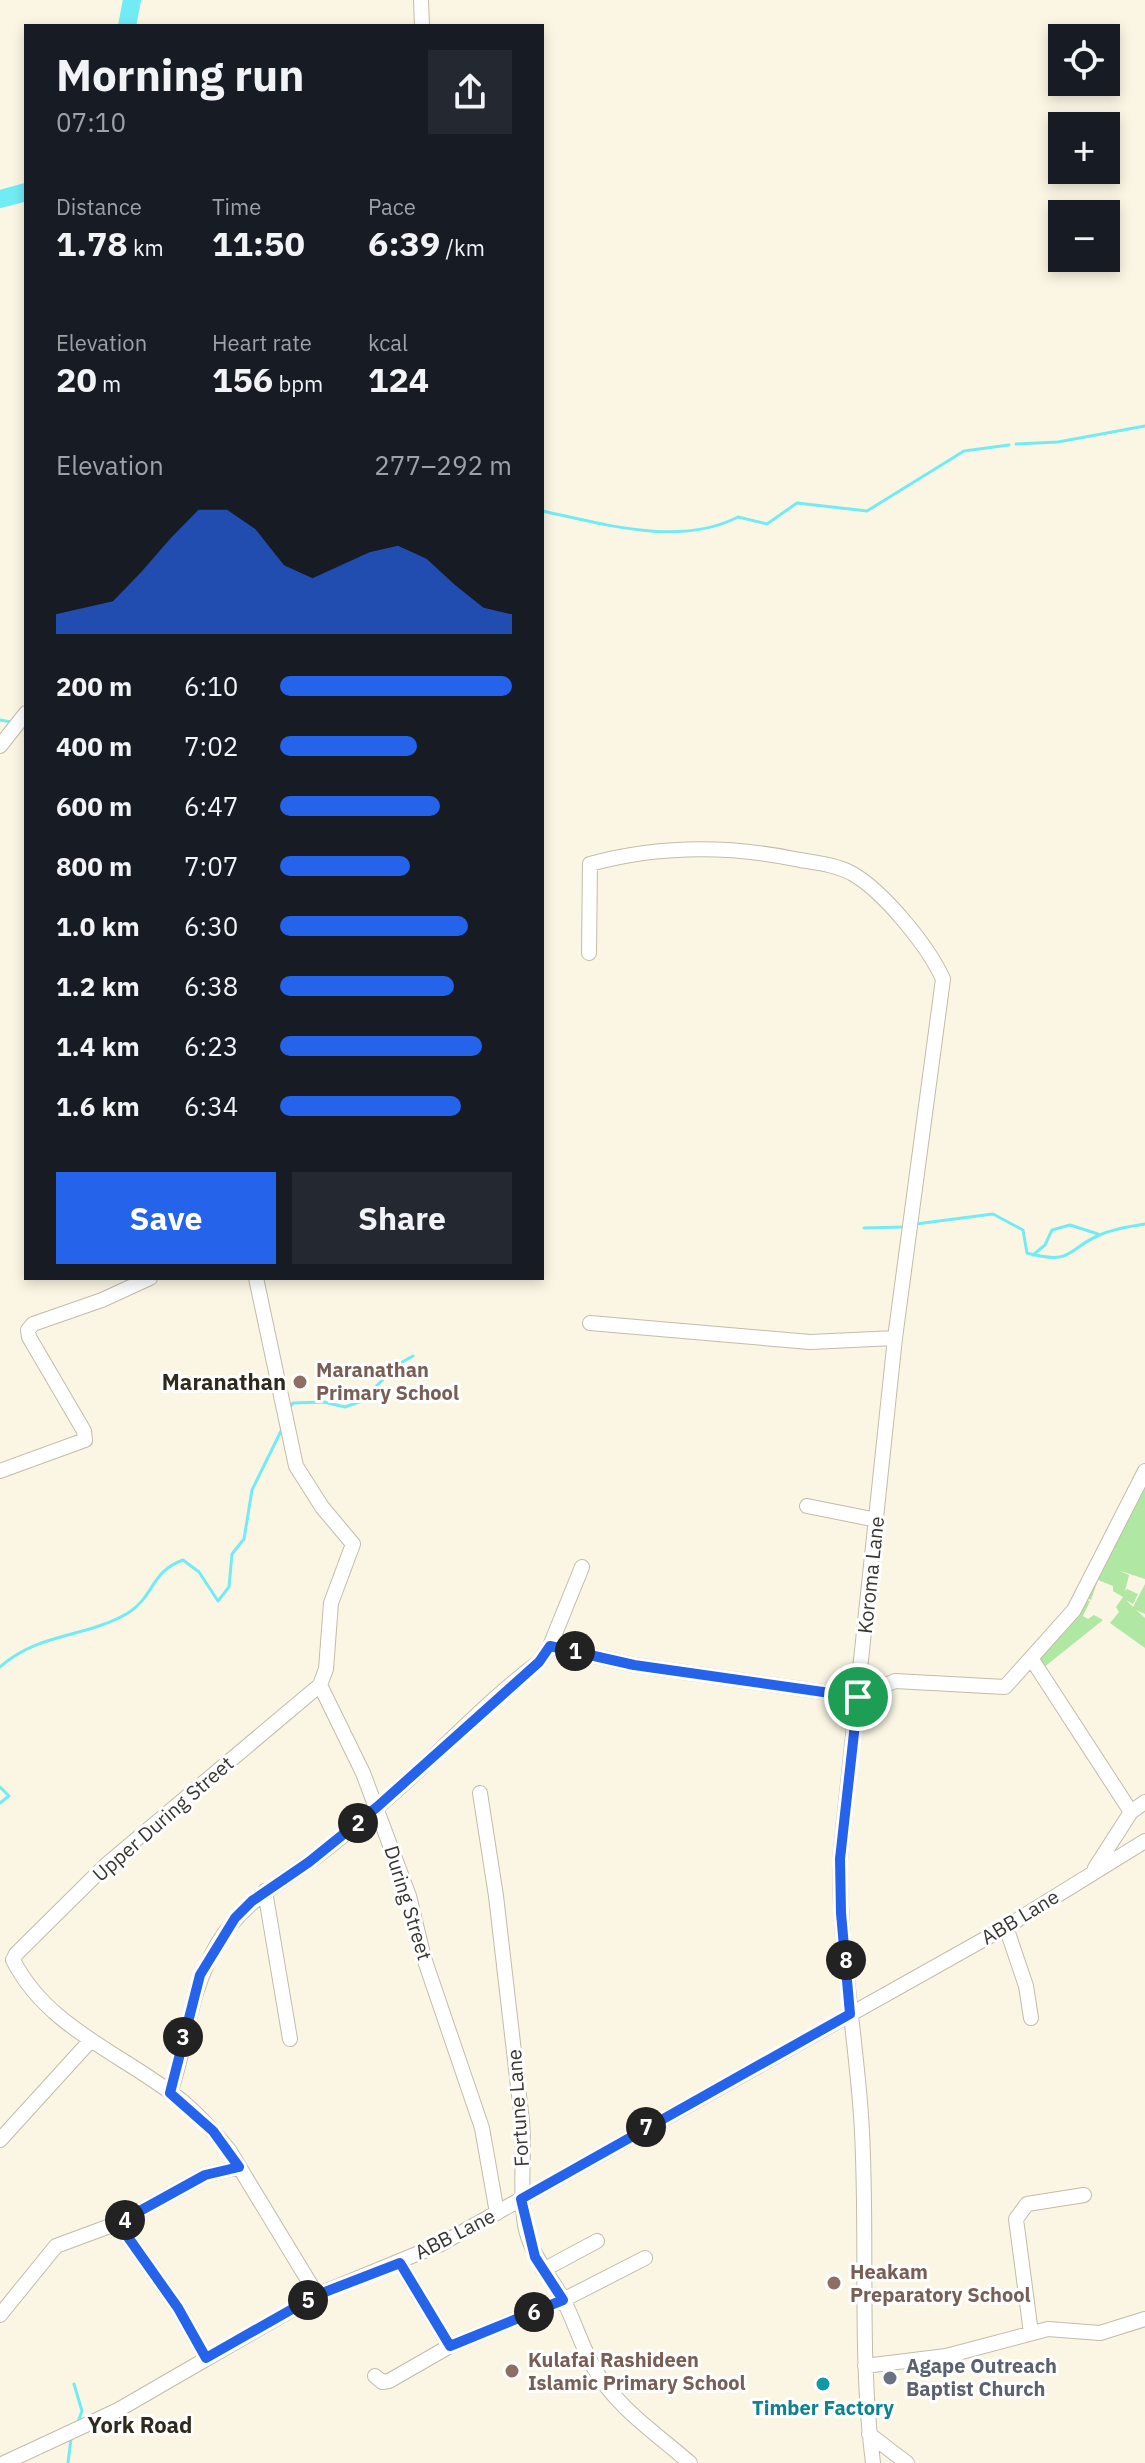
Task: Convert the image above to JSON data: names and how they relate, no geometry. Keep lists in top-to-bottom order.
{
  "streets": {
    "street": [
      "Koroma Lane",
      "Upper During Street",
      "During Street",
      "ABB Lane",
      "Fortune Lane"
    ]
  },
  "crossings": [
    ["Koroma Lane", "ABB Lane"],
    ["Upper During Street", "During Street"],
    ["During Street", "ABB Lane"],
    ["ABB Lane", "Fortune Lane"]
  ],
  "districts": ["Maranathan", "York Road"],
  "places": [
    "Maranathan Primary School",
    "Heakam Preparatory School",
    "Kulafai Rashideen Islamic Primary School",
    "Agape Outreach Baptist Church",
    "Timber Factory"
  ],
  "page": {
    "map_buttons": ["+", "−"],
    "heading": ["Morning run", "07:10"],
    "stats": [
      ["Distance", "1.78 km"],
      ["Time", "11:50"],
      ["Pace", "6:39 /km"],
      ["Elevation", "20 m"],
      ["Heart rate", "156 bpm"],
      ["kcal", "124"]
    ],
    "chart": ["Elevation", "277–292 m"],
    "list": [
      {
        "name": "200 m",
        "note": "6:10"
      },
      {
        "name": "400 m",
        "note": "7:02"
      },
      {
        "name": "600 m",
        "note": "6:47"
      },
      {
        "name": "800 m",
        "note": "7:07"
      },
      {
        "name": "1.0 km",
        "note": "6:30"
      },
      {
        "name": "1.2 km",
        "note": "6:38"
      },
      {
        "name": "1.4 km",
        "note": "6:23"
      },
      {
        "name": "1.6 km",
        "note": "6:34"
      }
    ],
    "buttons": ["Save", "Share"],
    "pins": [
      "1",
      "2",
      "8",
      "3",
      "7",
      "4",
      "5",
      "6"
    ]
  }
}
